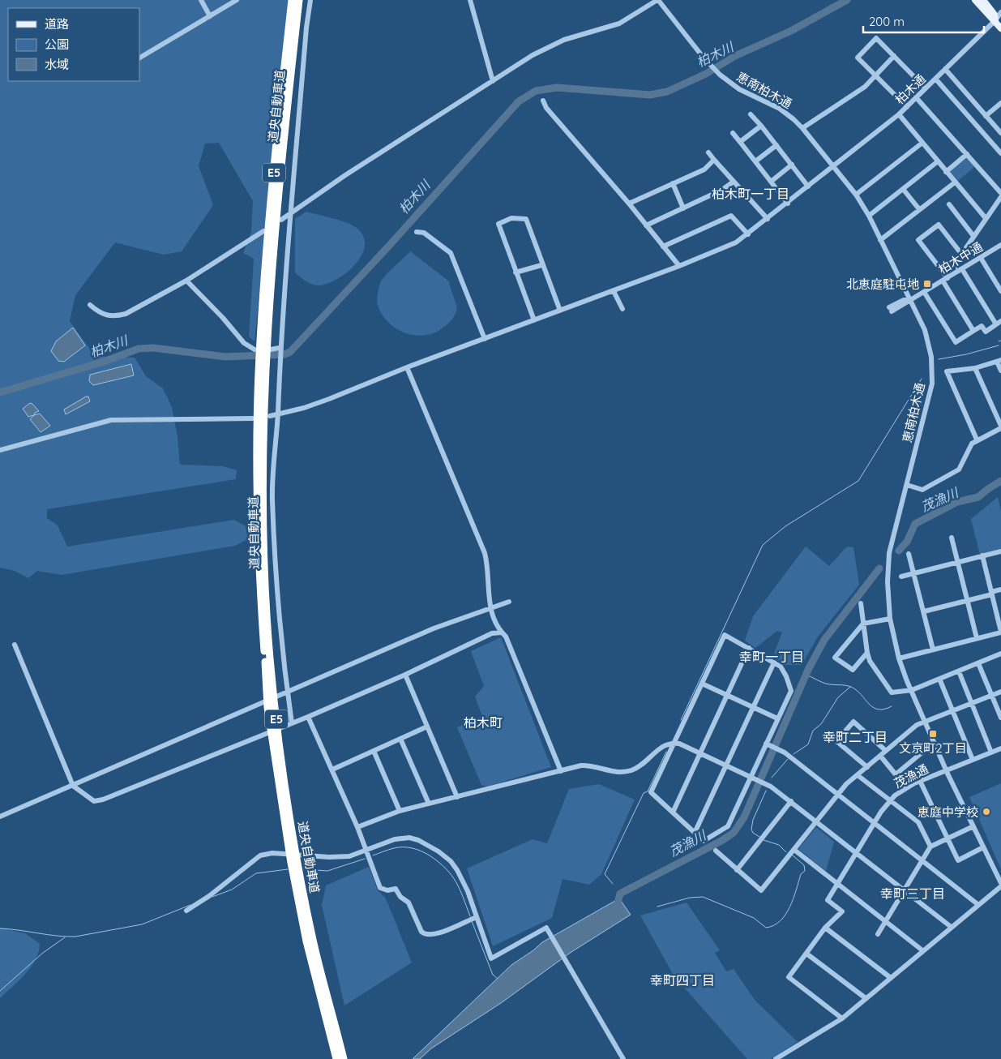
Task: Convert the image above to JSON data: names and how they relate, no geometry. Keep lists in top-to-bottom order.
{
  "streets": {
    "highway": ["道央自動車道", "E5"],
    "street": [
      "柏木通",
      "恵南柏木通",
      "柏木中通",
      "茂漁通"
    ]
  },
  "crossings": [
    ["柏木通", "恵南柏木通"],
    ["恵南柏木通", "柏木中通"],
    ["恵南柏木通", "茂漁通"]
  ],
  "districts": [
    "柏木町一丁目",
    "幸町一丁目",
    "柏木町",
    "幸町二丁目",
    "幸町三丁目",
    "幸町四丁目"
  ],
  "water": ["柏木川", "茂漁川"],
  "places": {
    "transit": ["北恵庭駐屯地", "文京町2丁目"],
    "other": ["恵庭中学校"]
  },
  "legend": ["道路", "公園", "水域"],
  "scale_bar": "200 m"
}
